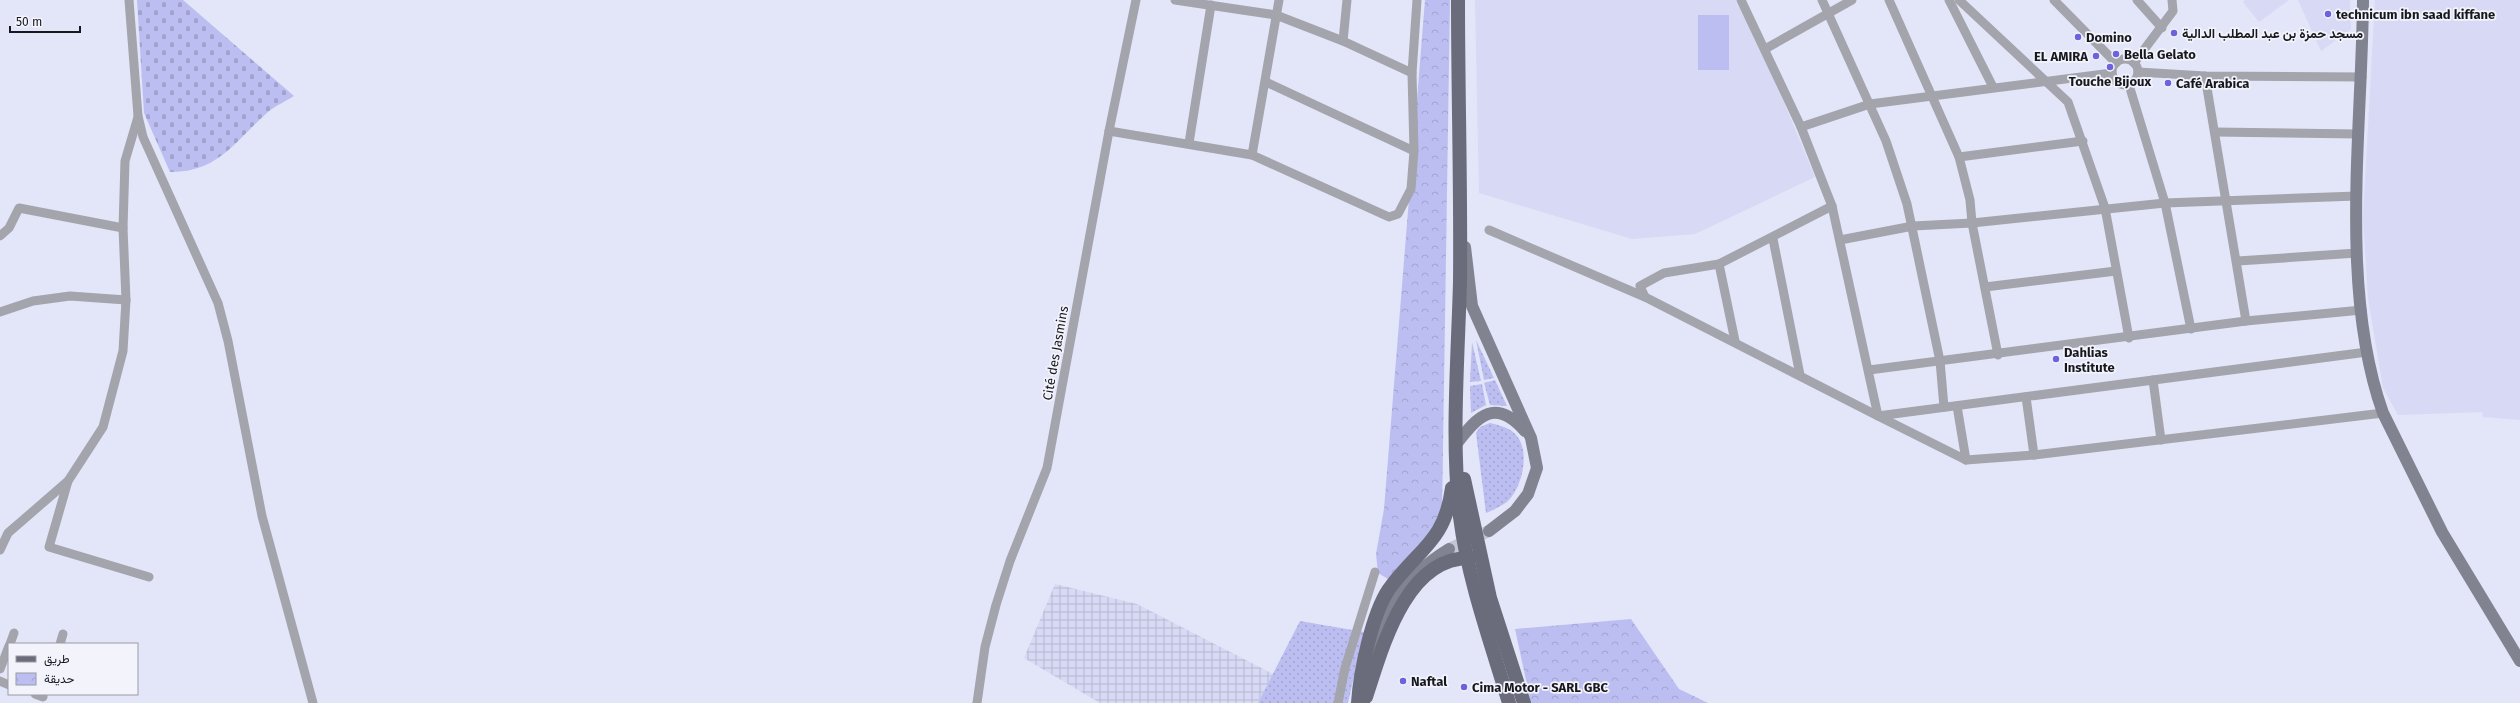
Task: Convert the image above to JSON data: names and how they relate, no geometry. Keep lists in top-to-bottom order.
{
  "streets": {
    "street": ["Cité des Jasmins"]
  },
  "places": [
    "technicum ibn saad kiffane",
    "مسجد حمزة بن عبد المطلب الدالية",
    "Domino",
    "Bella Gelato",
    "EL AMIRA",
    "Touche Bijoux",
    "Café Arabica",
    "Dahlias Institute",
    "Naftal",
    "Cima Motor - SARL GBC"
  ],
  "legend": ["طريق", "حديقة"],
  "scale_bar": "50 m"
}
